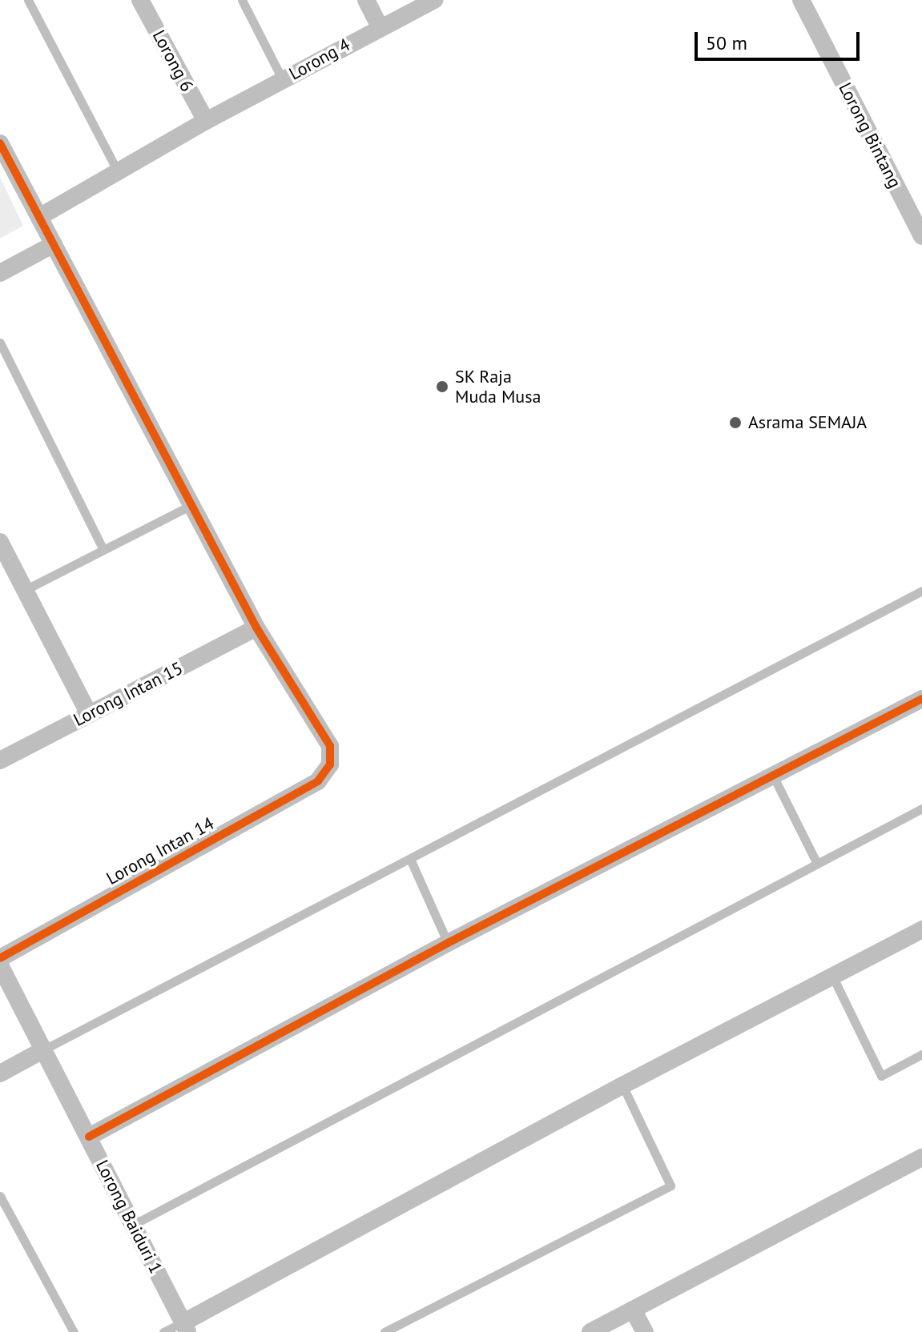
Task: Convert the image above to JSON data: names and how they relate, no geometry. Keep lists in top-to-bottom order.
{
  "streets": {
    "street": [
      "Lorong 4",
      "Lorong 6",
      "Lorong Bintang",
      "Lorong Intan 15",
      "Lorong Intan 14",
      "Lorong Baiduri 1"
    ]
  },
  "crossings": [
    ["Lorong 4", "Lorong 6"],
    ["Lorong Intan 15", "Lorong Intan 14"]
  ],
  "places": ["SK Raja Muda Musa", "Asrama SEMAJA"],
  "scale_bar": "50 m"
}
